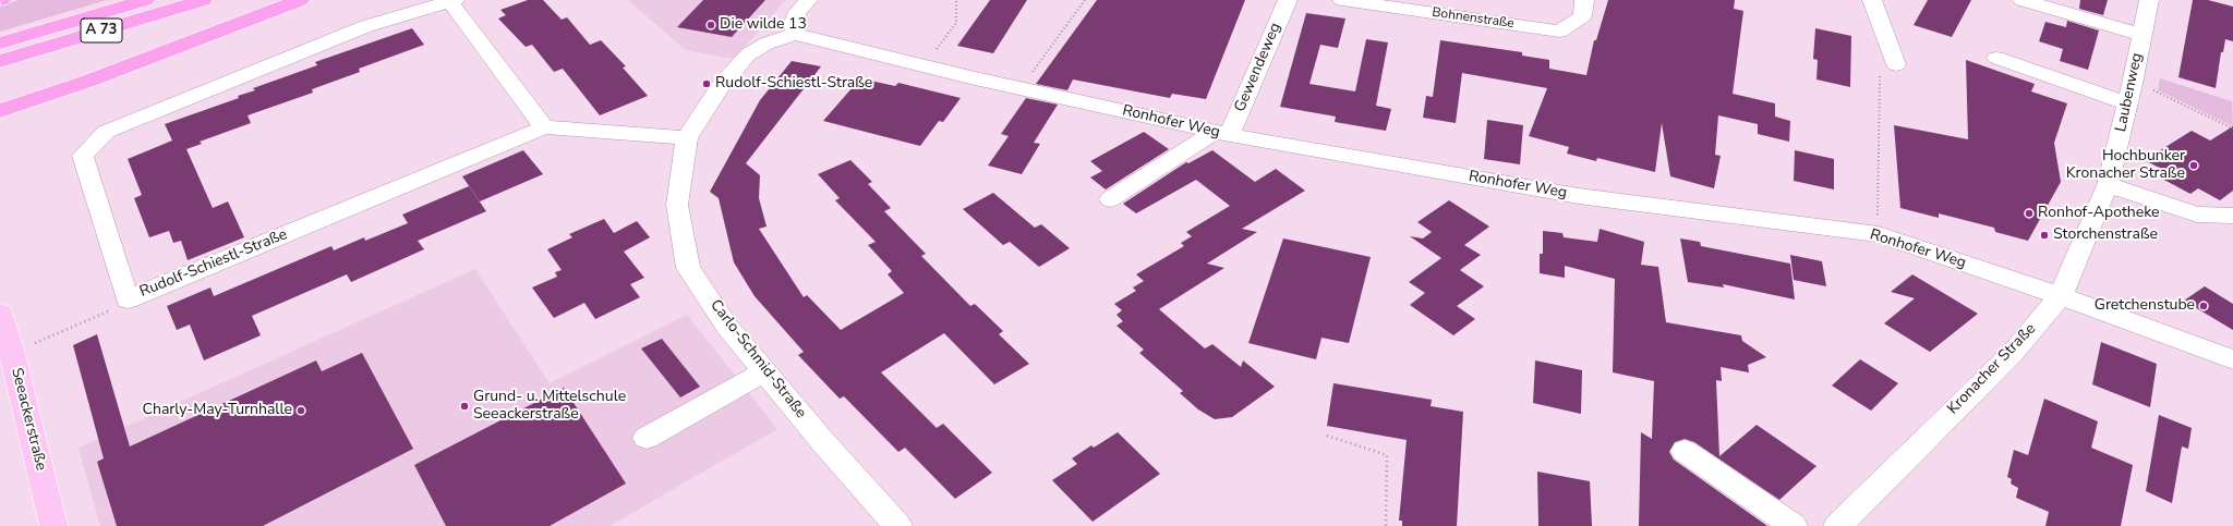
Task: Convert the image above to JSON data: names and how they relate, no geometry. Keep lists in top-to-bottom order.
{
  "streets": {
    "highway": ["A 73"],
    "main road": ["Seeackerstraße"],
    "street": [
      "Bohnenstraße",
      "Gewendeweg",
      "Laubenweg",
      "Ronhofer Weg",
      "Rudolf-Schiestl-Straße",
      "Carlo-Schmid-Straße",
      "Kronacher Straße"
    ]
  },
  "crossings": [
    ["Gewendeweg", "Ronhofer Weg"],
    ["Laubenweg", "Kronacher Straße"],
    ["Ronhofer Weg", "Carlo-Schmid-Straße"],
    ["Ronhofer Weg", "Kronacher Straße"],
    ["Rudolf-Schiestl-Straße", "Carlo-Schmid-Straße"]
  ],
  "places": [
    "Die wilde 13",
    "Rudolf-Schiestl-Straße",
    "Hochbunker Kronacher Straße",
    "Ronhof-Apotheke",
    "Storchenstraße",
    "Gretchenstube",
    "Grund- u. Mittelschule Seeackerstraße",
    "Charly-May-Turnhalle"
  ]
}
